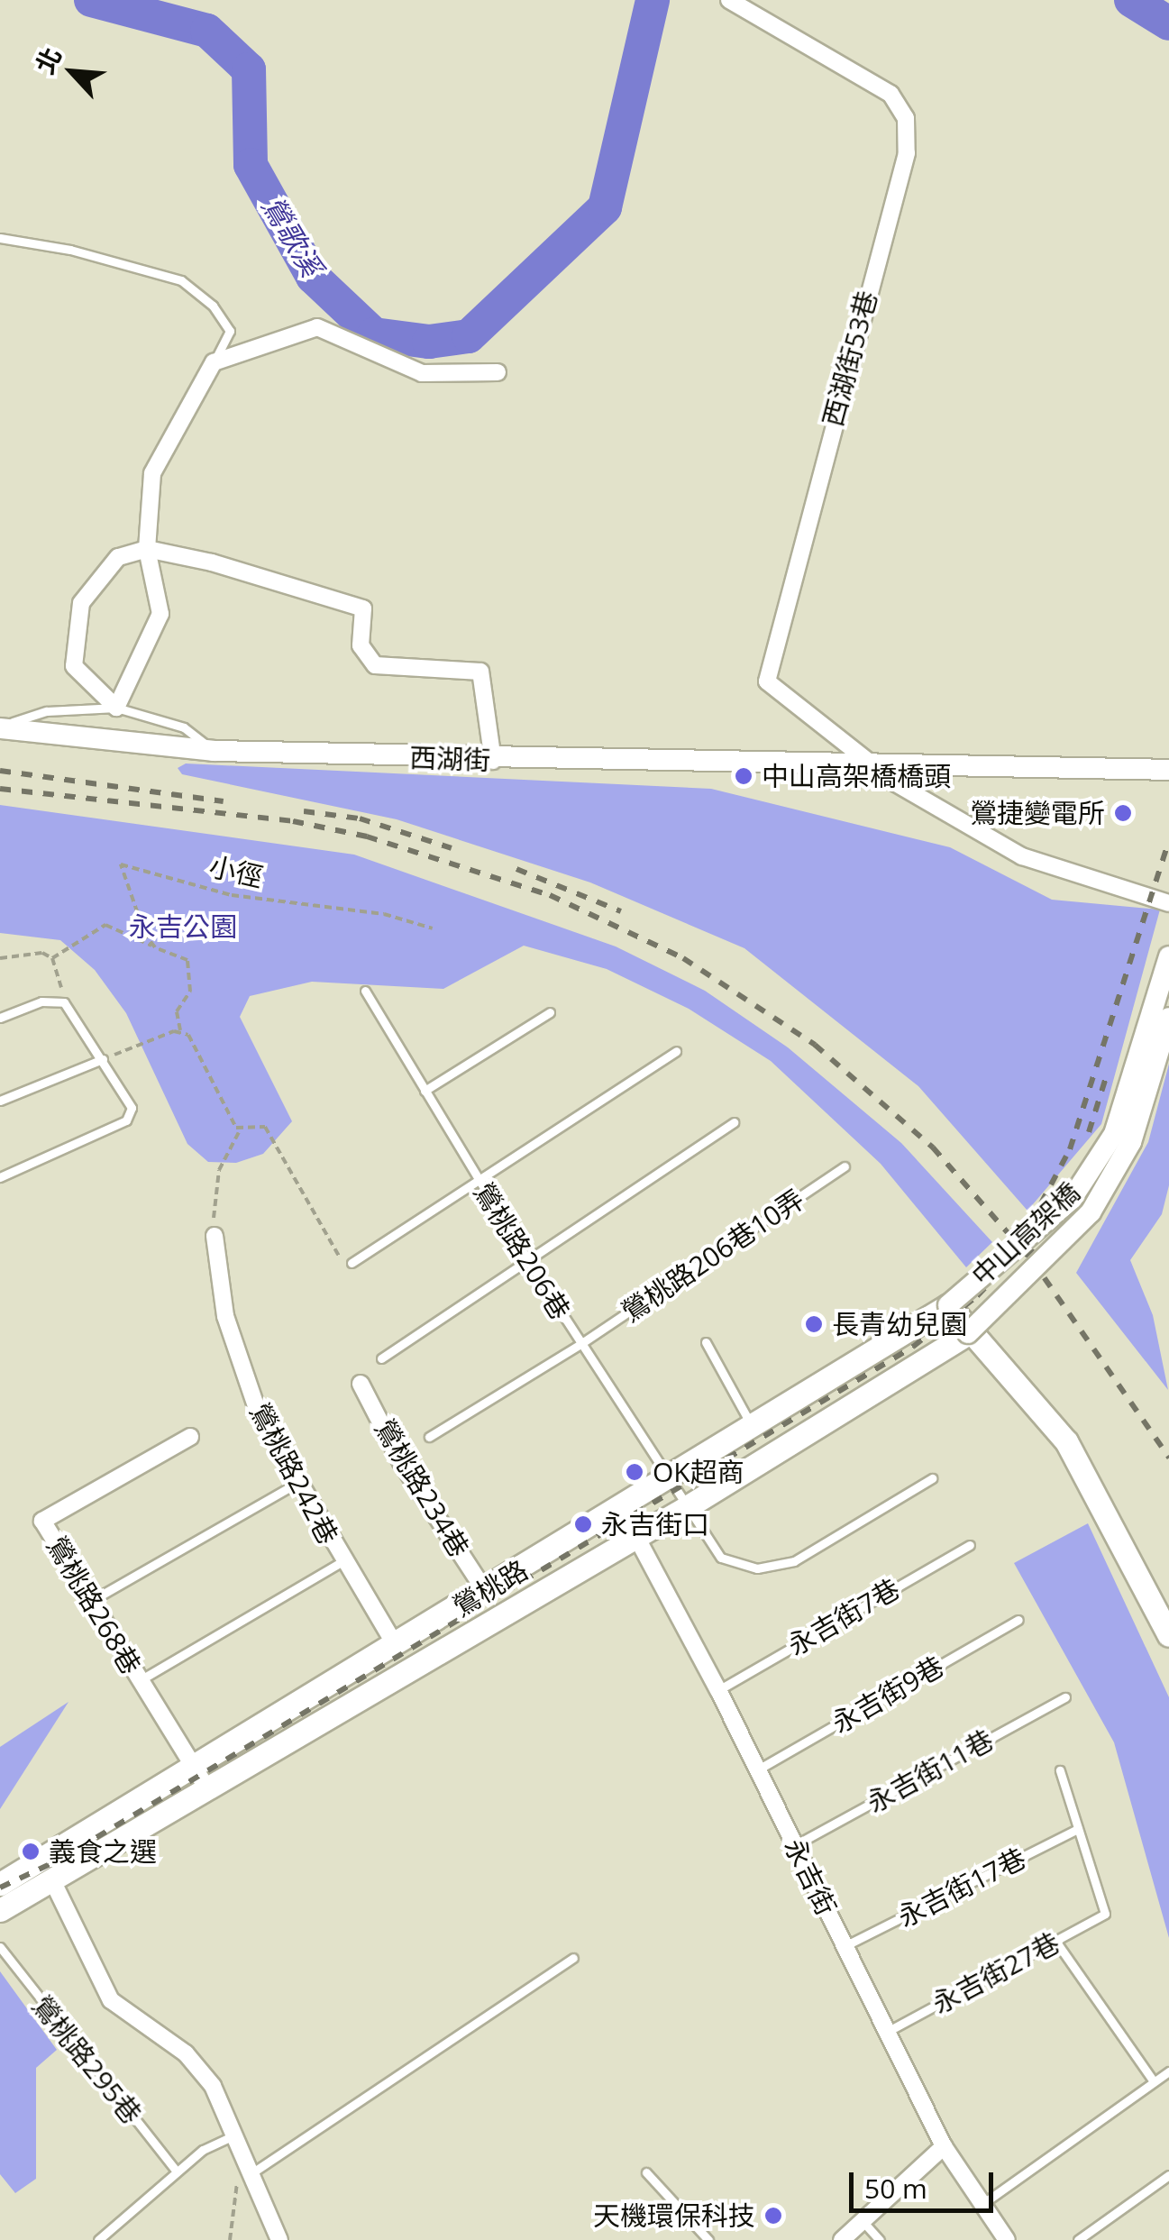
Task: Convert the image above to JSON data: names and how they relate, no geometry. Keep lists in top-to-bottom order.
{
  "streets": {
    "main road": ["鶯桃路"],
    "street": [
      "西湖街53巷",
      "西湖街",
      "中山高架橋",
      "鶯桃路242巷",
      "鶯桃路234巷",
      "鶯桃路268巷",
      "永吉街"
    ],
    "lane": [
      "鶯桃路206巷",
      "鶯桃路206巷10弄",
      "永吉街7巷",
      "永吉街9巷",
      "永吉街11巷",
      "永吉街17巷",
      "永吉街27巷",
      "鶯桃路295巷"
    ],
    "path": ["小徑"]
  },
  "crossings": [
    ["西湖街53巷", "西湖街"],
    ["中山高架橋", "鶯桃路"],
    ["鶯桃路206巷", "鶯桃路206巷10弄"],
    ["鶯桃路206巷", "鶯桃路"],
    ["鶯桃路242巷", "鶯桃路"],
    ["鶯桃路234巷", "鶯桃路"],
    ["鶯桃路", "鶯桃路268巷"],
    ["鶯桃路", "永吉街"],
    ["永吉街7巷", "永吉街"],
    ["永吉街9巷", "永吉街"],
    ["永吉街11巷", "永吉街"],
    ["永吉街", "永吉街17巷"],
    ["永吉街", "永吉街27巷"],
    ["永吉街17巷", "永吉街27巷"]
  ],
  "water": ["鶯歌溪"],
  "parks": ["永吉公園"],
  "places": [
    "中山高架橋橋頭",
    "鶯捷變電所",
    "長青幼兒園",
    "OK超商",
    "永吉街口",
    "義食之選",
    "天機環保科技"
  ],
  "scale_bar": "50 m",
  "north": "top left"
}
